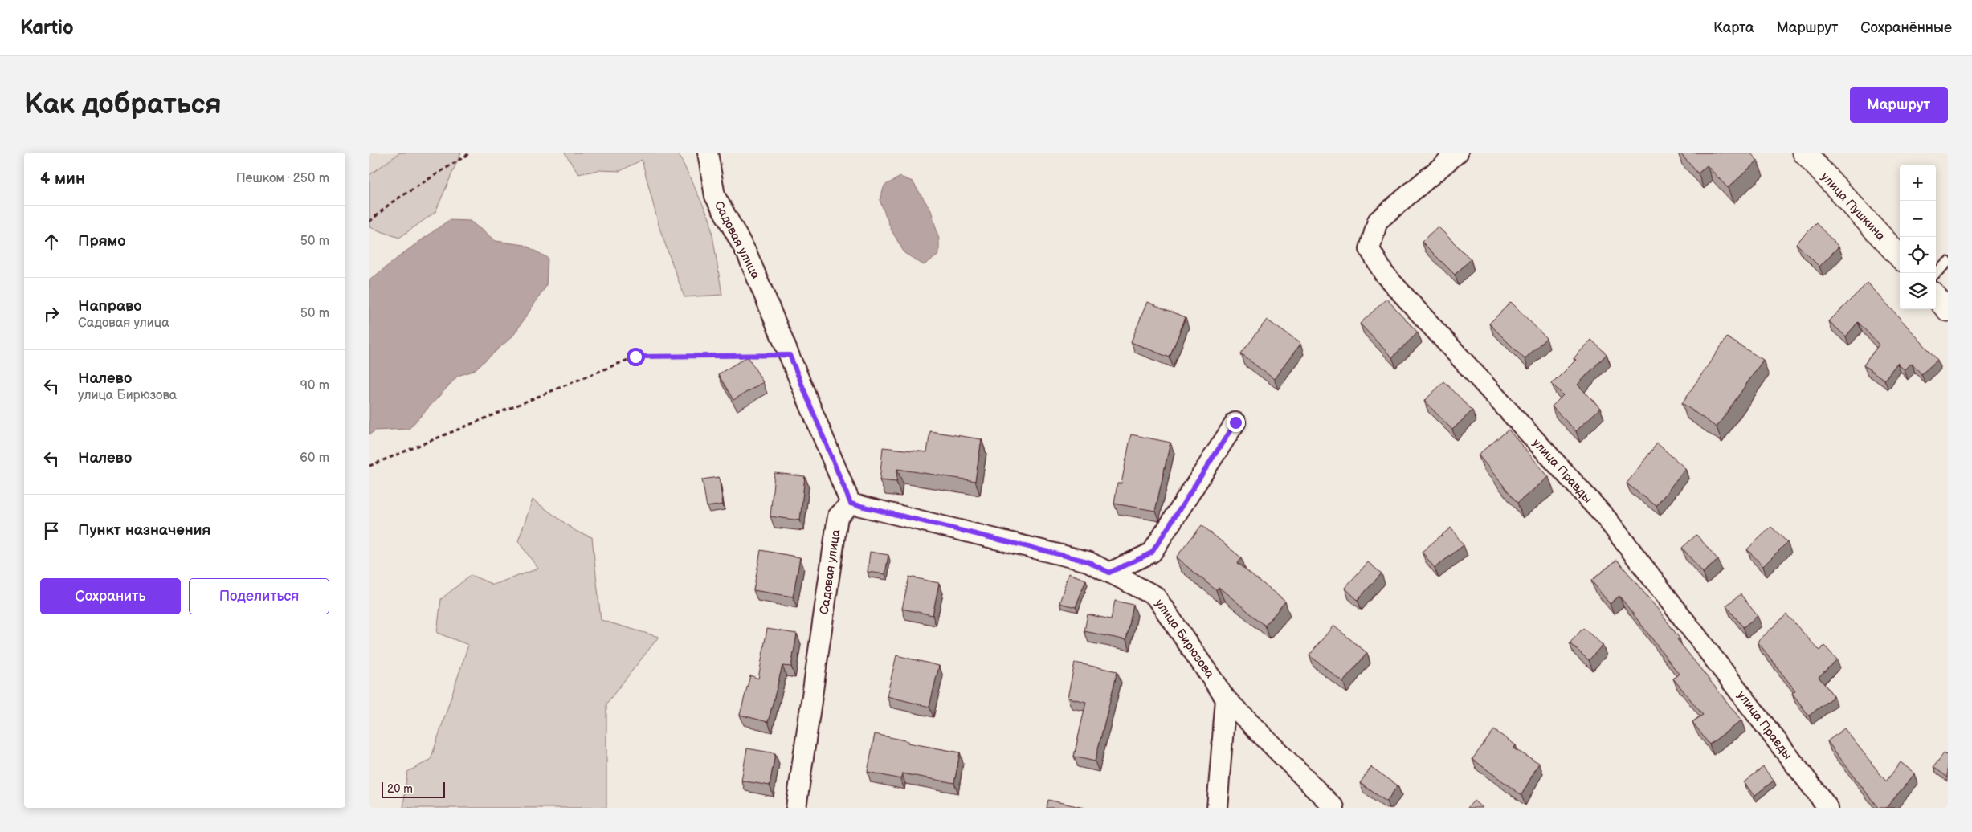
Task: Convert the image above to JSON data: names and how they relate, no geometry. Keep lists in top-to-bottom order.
{
  "streets": {
    "main road": ["улица Пушкина"],
    "street": ["Садовая улица", "улица Правды", "улица Бирюзова"]
  },
  "crossings": [
    ["Садовая улица", "улица Бирюзова"]
  ],
  "scale_bar": "20 m",
  "page": {
    "header": "Kartio",
    "nav": ["Карта", "Маршрут", "Сохранённые"],
    "buttons": [
      "Маршрут",
      ["Сохранить", "Поделиться"]
    ],
    "title": "Как добраться",
    "heading": ["4 мин", "Пешком · 250 m"],
    "map_buttons": ["+", "−"],
    "list": [
      ["Прямо", "50 m"],
      ["Направо", "Садовая улица", "50 m"],
      ["Налево", "улица Бирюзова", "90 m"],
      ["Налево", "60 m"],
      "Пункт назначения"
    ],
    "scale": "20 m"
  }
}
